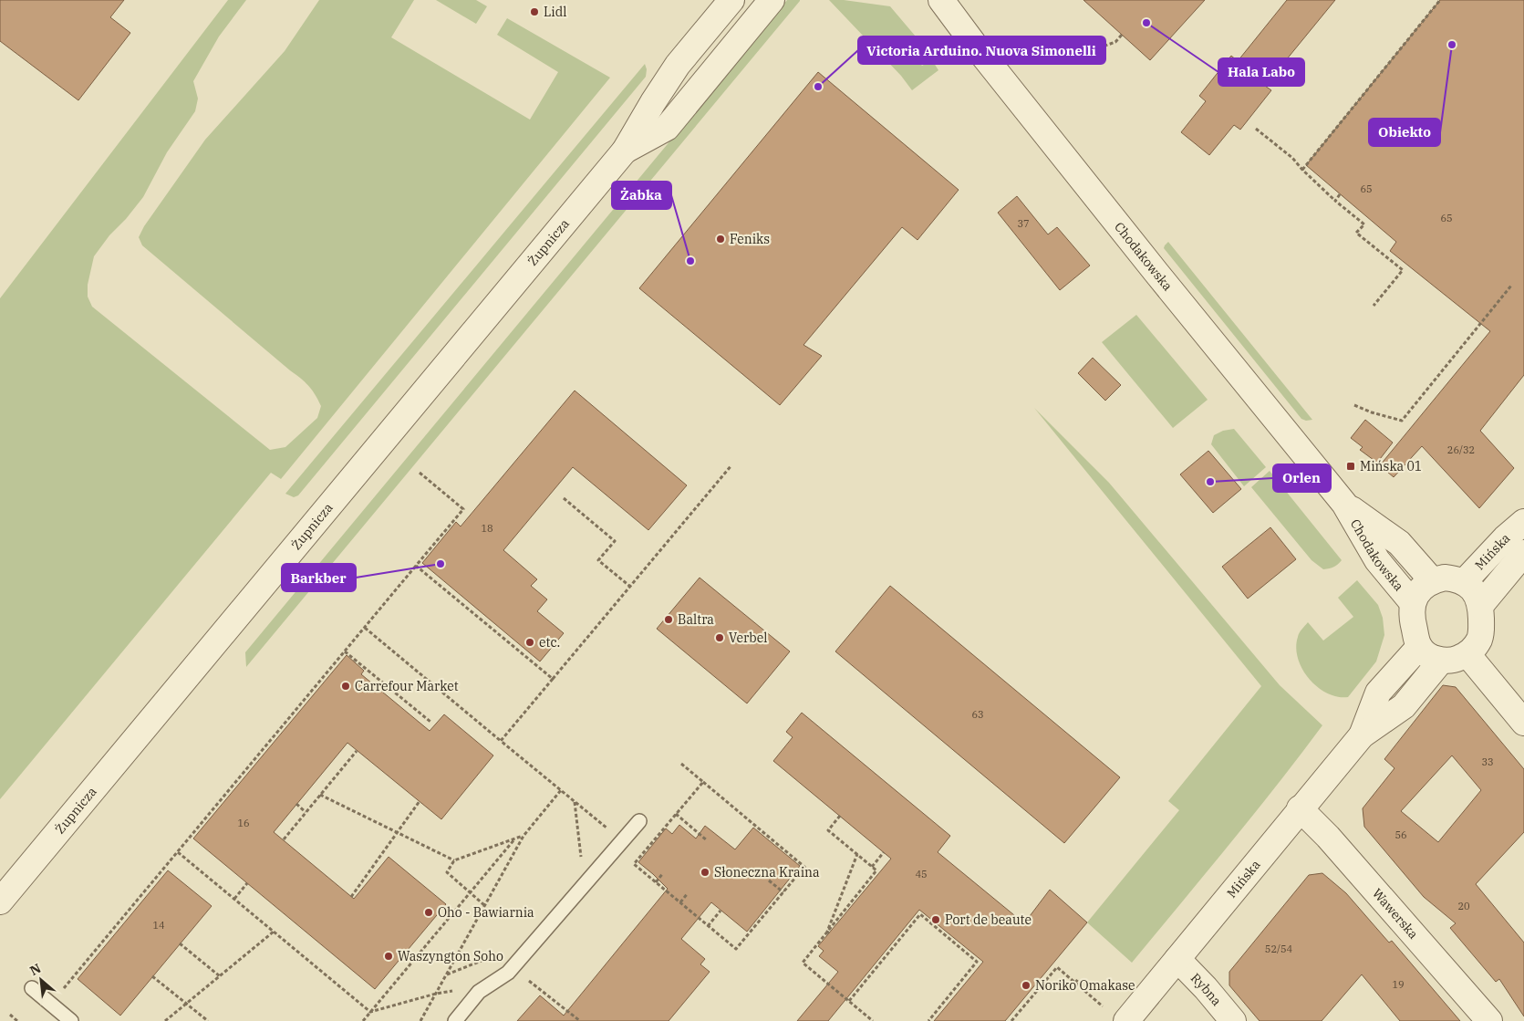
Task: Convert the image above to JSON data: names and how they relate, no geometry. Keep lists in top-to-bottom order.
{
  "streets": {
    "street": [
      "Żupnicza",
      "Chodakowska",
      "Mińska",
      "Wawerska",
      "Rybna"
    ]
  },
  "crossings": [
    ["Chodakowska", "Mińska"],
    ["Mińska", "Wawerska"],
    ["Mińska", "Rybna"]
  ],
  "places": {
    "other": [
      "Lidl",
      "Hala Labo",
      "Obiekto",
      "Victoria Arduino. Nuova Simonelli",
      "Feniks",
      "Żabka",
      "Orlen",
      "Barkber",
      "Baltra",
      "Verbel",
      "etc.",
      "Carrefour Market",
      "Słoneczna Kraina",
      "Oho - Bawiarnia",
      "Port de beaute",
      "Waszyngton Soho",
      "Noriko Omakase"
    ],
    "transit": ["Mińska 01"]
  },
  "house_numbers": [
    "65",
    "65",
    "37",
    "26/32",
    "18",
    "63",
    "33",
    "16",
    "56",
    "45",
    "20",
    "14",
    "52/54",
    "19"
  ],
  "north": "top left"
}
